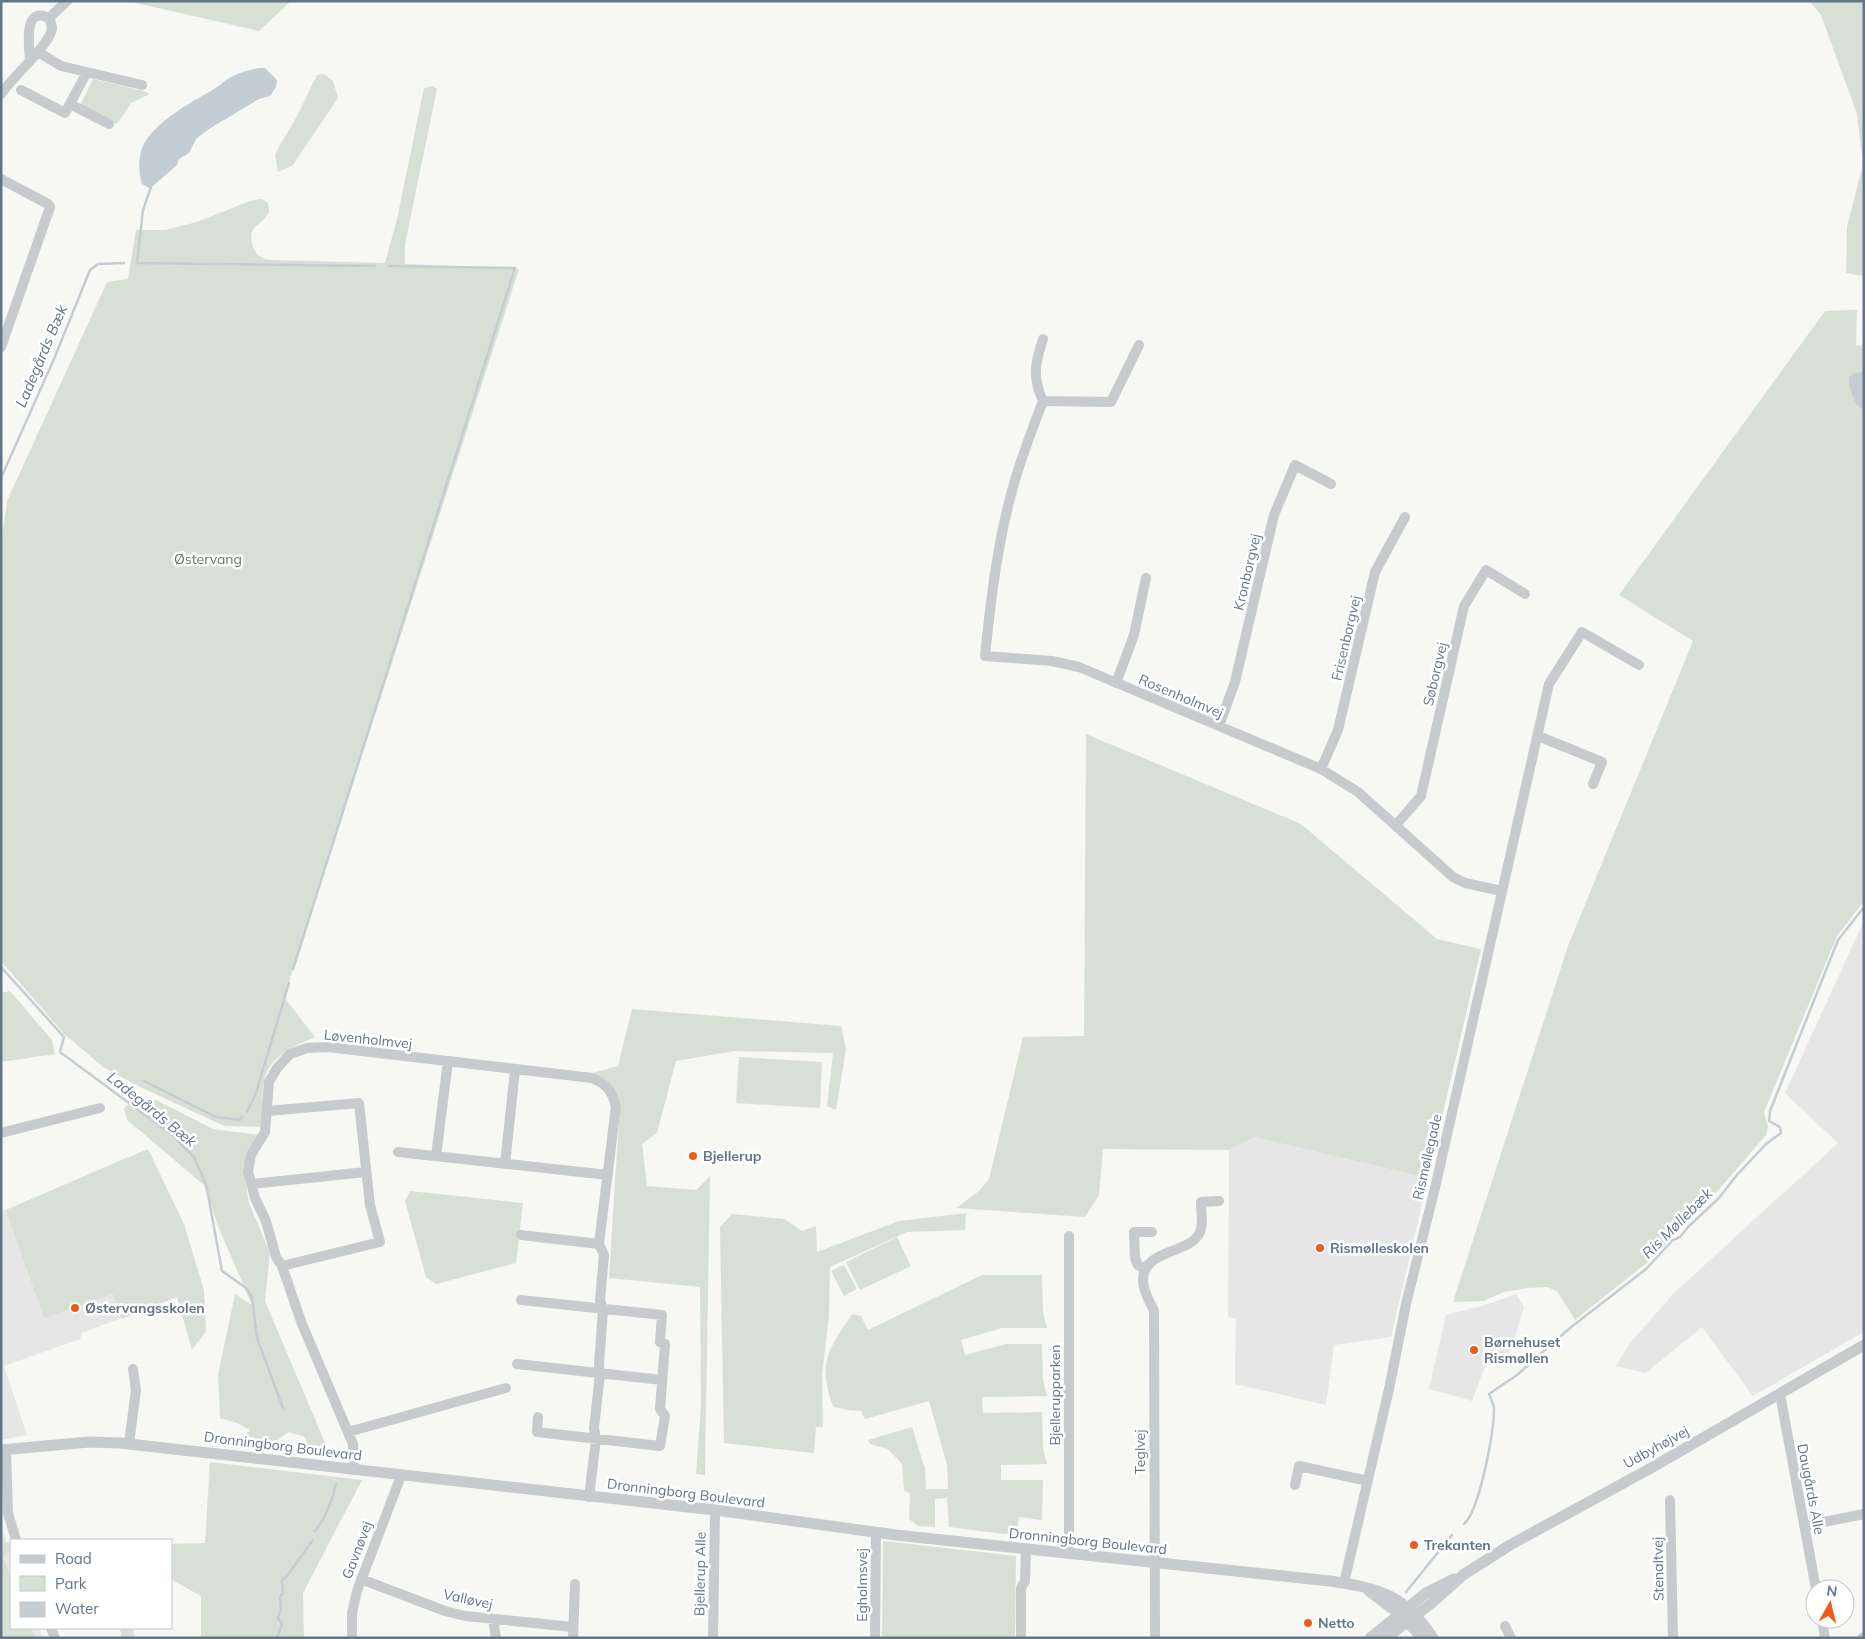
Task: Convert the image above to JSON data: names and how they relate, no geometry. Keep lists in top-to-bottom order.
{
  "streets": {
    "street": [
      "Kronborgvej",
      "Frisenborgvej",
      "Søborgvej",
      "Rosenholmvej",
      "Løvenholmvej",
      "Rismøllegade",
      "Bjellerupparken",
      "Dronningborg Boulevard",
      "Udbyhøjvej",
      "Teglvej",
      "Daugårds Alle",
      "Gavnøvej",
      "Stenaltvej",
      "Bjellerup Alle",
      "Egholmsvej",
      "Valløvej"
    ]
  },
  "crossings": [
    ["Kronborgvej", "Rosenholmvej"],
    ["Frisenborgvej", "Rosenholmvej"],
    ["Søborgvej", "Rosenholmvej"],
    ["Rosenholmvej", "Rismøllegade"],
    ["Løvenholmvej", "Dronningborg Boulevard"],
    ["Rismøllegade", "Dronningborg Boulevard"],
    ["Bjellerupparken", "Dronningborg Boulevard"],
    ["Dronningborg Boulevard", "Udbyhøjvej"],
    ["Dronningborg Boulevard", "Teglvej"],
    ["Dronningborg Boulevard", "Gavnøvej"],
    ["Dronningborg Boulevard", "Bjellerup Alle"],
    ["Dronningborg Boulevard", "Egholmsvej"],
    ["Udbyhøjvej", "Daugårds Alle"],
    ["Gavnøvej", "Valløvej"]
  ],
  "water": ["Ladegårds Bæk", "Ris Møllebæk"],
  "parks": ["Østervang"],
  "places": [
    "Bjellerup",
    "Rismølleskolen",
    "Østervangsskolen",
    "Børnehuset Rismøllen",
    "Trekanten",
    "Netto"
  ],
  "legend": ["Road", "Park", "Water"],
  "north": "top"
}
